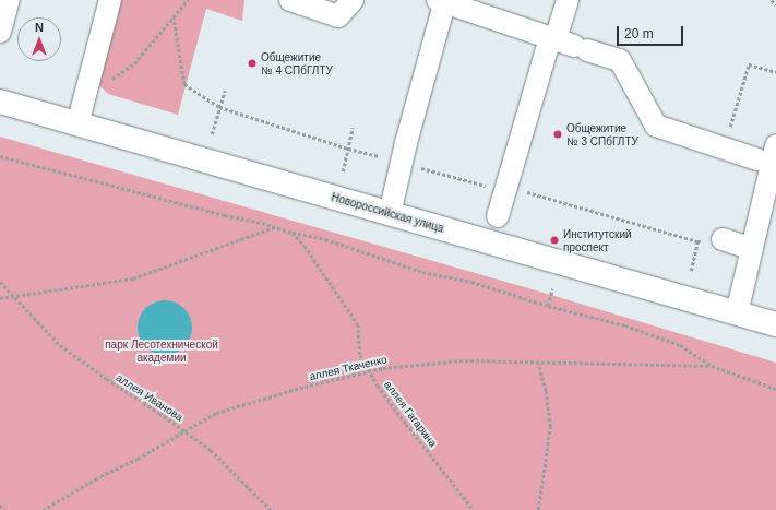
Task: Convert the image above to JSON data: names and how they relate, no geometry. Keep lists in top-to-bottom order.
{
  "streets": {
    "main road": ["Новороссийская улица"],
    "path": ["аллея Ткаченко", "аллея Иванова", "аллея Гагарина"]
  },
  "crossings": [
    ["аллея Ткаченко", "аллея Иванова"],
    ["аллея Ткаченко", "аллея Гагарина"]
  ],
  "parks": ["парк Лесотехнической академии"],
  "places": ["Общежитие № 4 СПбГЛТУ", "Общежитие № 3 СПбГЛТУ", "Институтский проспект"],
  "scale_bar": "20 m",
  "north": "top"
}
